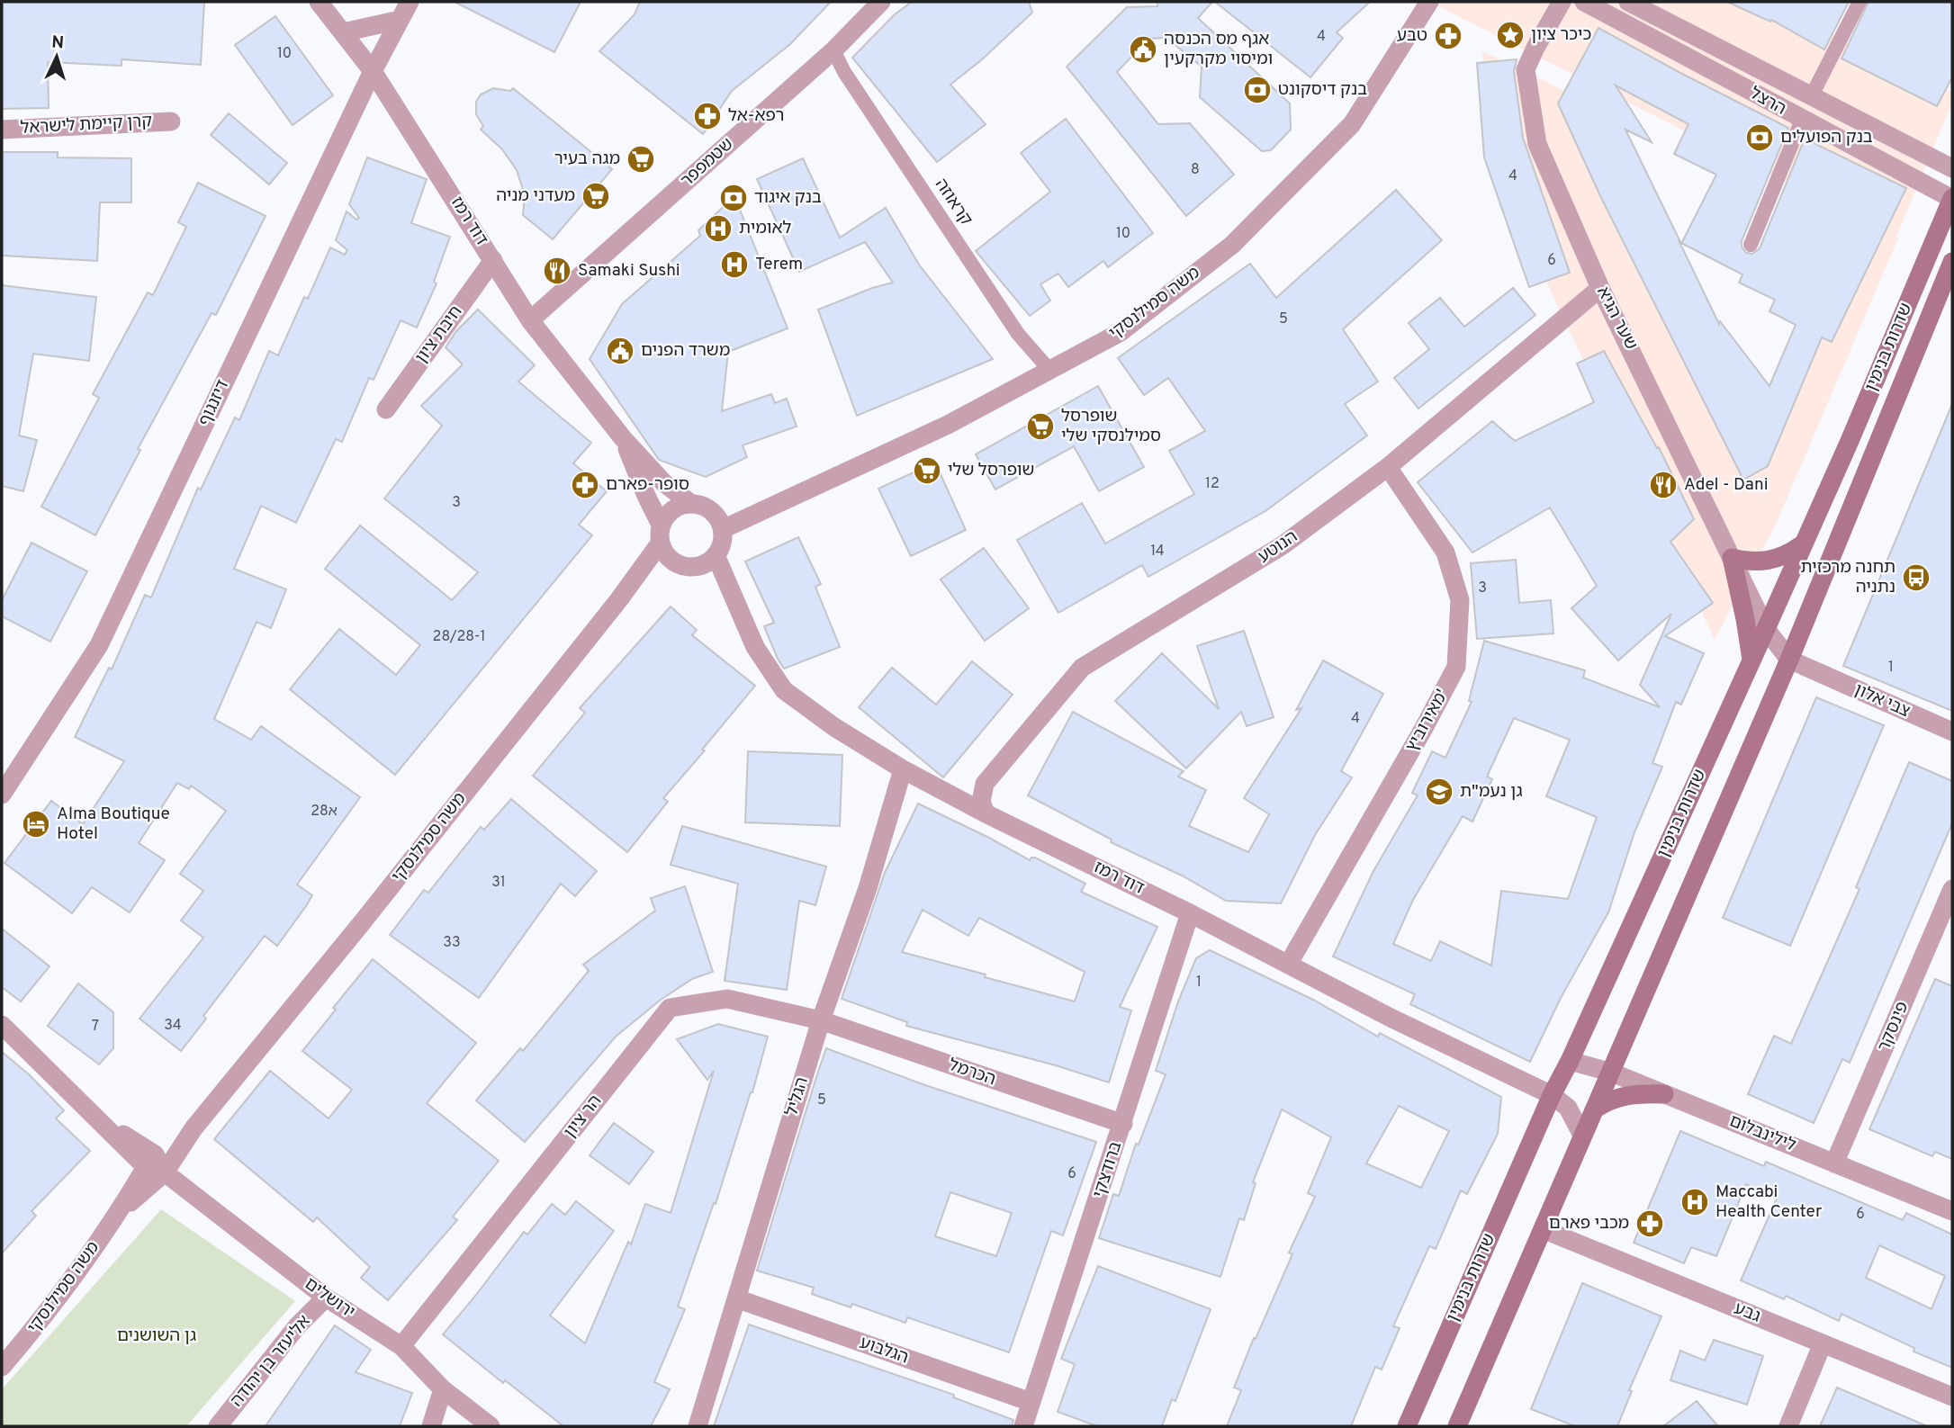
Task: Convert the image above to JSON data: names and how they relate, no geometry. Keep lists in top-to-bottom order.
{
  "streets": {
    "main road": ["שדרות בנימין"],
    "street": [
      "הרצל",
      "קרן קיימת לישראל",
      "שטמפפר",
      "קראוזה",
      "דוד רמז",
      "משה סמילנסקי",
      "שער הגיא",
      "חיבת ציון",
      "דיזנגוף",
      "הנוטע",
      "צבי אלון",
      "מאירוביץ'",
      "פינסקר",
      "הכרמל",
      "הגליל",
      "הר ציון",
      "לילינבלום",
      "ברודצקי",
      "ירושלים",
      "גבע",
      "הגלבוע",
      "אליעזר בן יהודה"
    ]
  },
  "crossings": [
    ["הרצל", "שדרות בנימין"],
    ["שטמפפר", "קראוזה"],
    ["שטמפפר", "דוד רמז"],
    ["קראוזה", "משה סמילנסקי"],
    ["דוד רמז", "משה סמילנסקי"],
    ["דוד רמז", "חיבת ציון"],
    ["דוד רמז", "שדרות בנימין"],
    ["דוד רמז", "דיזנגוף"],
    ["דוד רמז", "הנוטע"],
    ["דוד רמז", "מאירוביץ'"],
    ["דוד רמז", "הגליל"],
    ["דוד רמז", "ברודצקי"],
    ["משה סמילנסקי", "ירושלים"],
    ["שער הגיא", "שדרות בנימין"],
    ["שער הגיא", "הנוטע"],
    ["שער הגיא", "צבי אלון"],
    ["שדרות בנימין", "צבי אלון"],
    ["שדרות בנימין", "לילינבלום"],
    ["שדרות בנימין", "גבע"],
    ["הנוטע", "מאירוביץ'"],
    ["פינסקר", "לילינבלום"],
    ["הכרמל", "הגליל"],
    ["הכרמל", "הר ציון"],
    ["הכרמל", "ברודצקי"],
    ["הגליל", "הר ציון"],
    ["הגליל", "הגלבוע"],
    ["הר ציון", "ירושלים"],
    ["ברודצקי", "הגלבוע"],
    ["ירושלים", "אליעזר בן יהודה"]
  ],
  "parks": ["גן השושנים"],
  "places": {
    "place": ["כיכר ציון"],
    "pharmacy": [
      "טבע",
      "רפא-אל",
      "סופר-פארם",
      "מכבי פארם"
    ],
    "public building": ["אגף מס הכנסה ומיסוי מקרקעין", "משרד הפנים"],
    "bank": ["בנק דיסקונט", "בנק הפועלים", "בנק איגוד"],
    "supermarket": [
      "מגה בעיר",
      "מעדני מניה",
      "שופרסל סמילנסקי שלי",
      "שופרסל שלי"
    ],
    "hospital": ["לאומית", "Terem", "Maccabi Health Center"],
    "restaurant": ["Samaki Sushi", "Adel - Dani"],
    "bus stop": ["תחנה מרכזית נתניה"],
    "school or university": ["גן נעמ\"ת"],
    "hotel": ["Alma Boutique Hotel"]
  },
  "house_numbers": [
    "4",
    "10",
    "8",
    "4",
    "10",
    "6",
    "5",
    "12",
    "3",
    "14",
    "3",
    "28/28-1",
    "1",
    "4",
    "28א",
    "31",
    "33",
    "1",
    "34",
    "7",
    "5",
    "6",
    "6"
  ],
  "north": "top"
}
